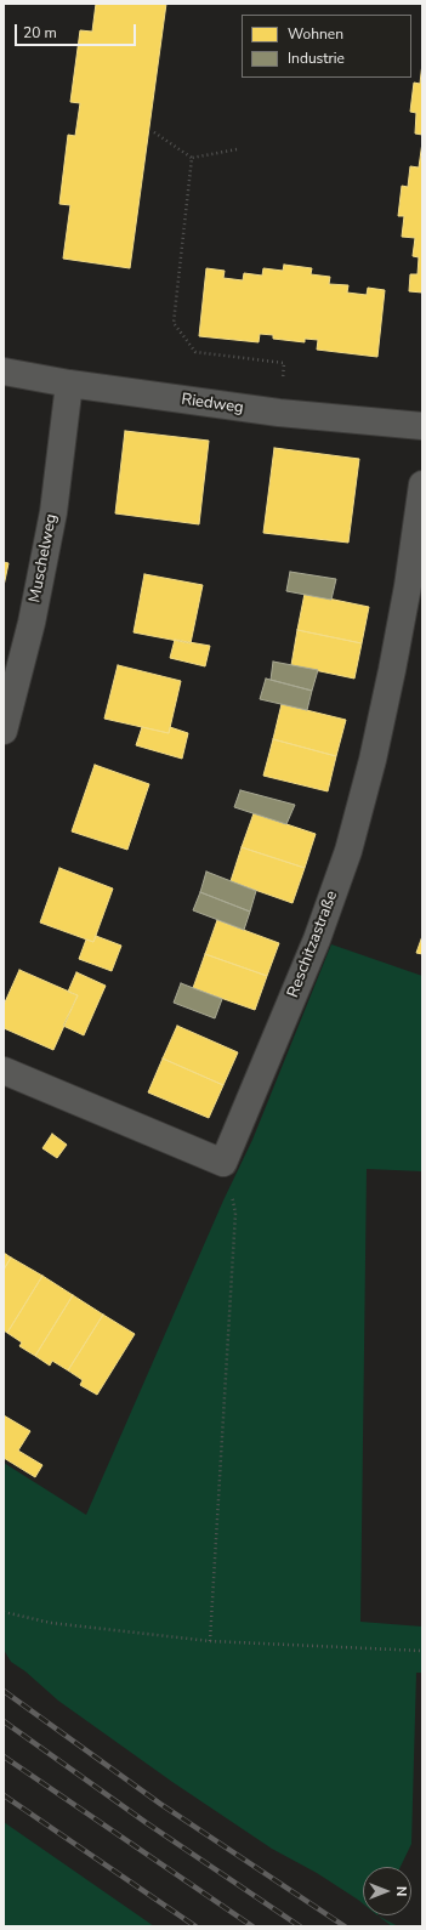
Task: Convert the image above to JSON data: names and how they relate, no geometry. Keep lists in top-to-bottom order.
{
  "streets": {
    "street": ["Riedweg", "Muschelweg", "Reschitzastraße"]
  },
  "crossings": [
    ["Riedweg", "Muschelweg"]
  ],
  "legend": ["Wohnen", "Industrie"],
  "scale_bar": "20 m",
  "north": "right"
}
